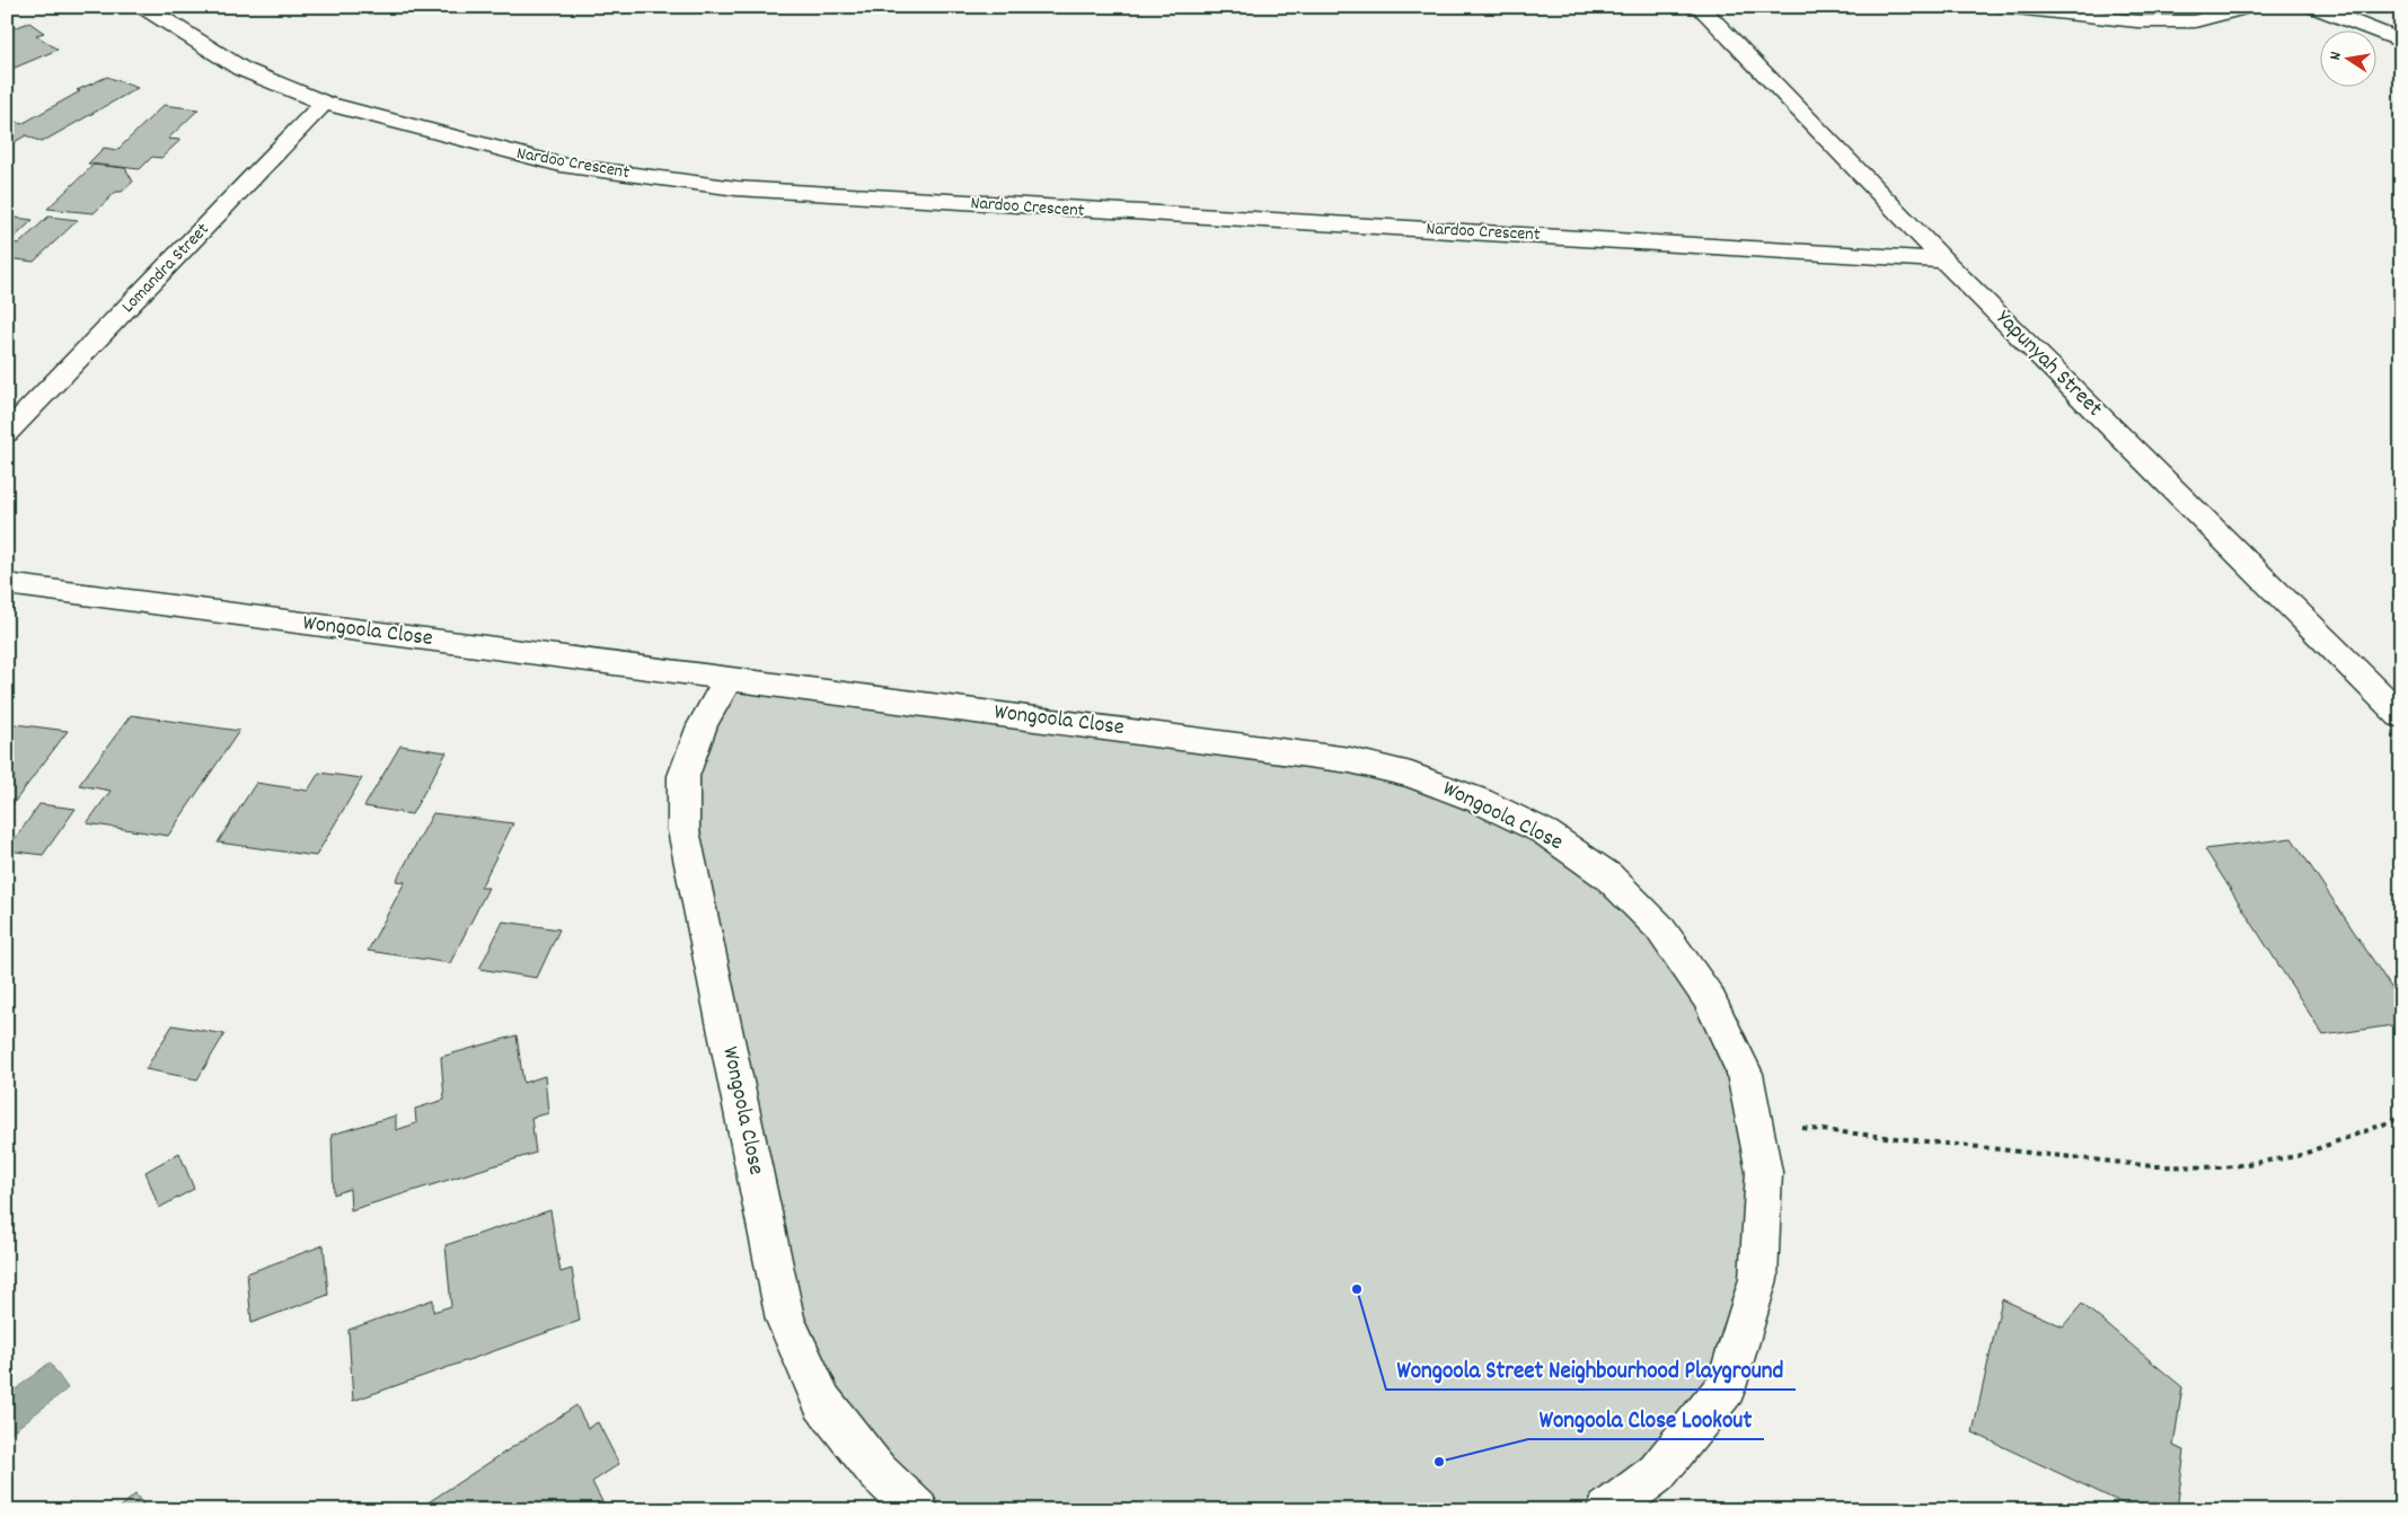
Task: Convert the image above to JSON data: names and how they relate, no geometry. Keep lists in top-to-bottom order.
{
  "streets": {
    "street": [
      "Nardoo Crescent",
      "Lomandra Street",
      "Yapunyah Street",
      "Wongoola Close"
    ]
  },
  "crossings": [
    ["Nardoo Crescent", "Lomandra Street"],
    ["Nardoo Crescent", "Yapunyah Street"]
  ],
  "places": ["Wongoola Street Neighbourhood Playground", "Wongoola Close Lookout"],
  "north": "left"
}
